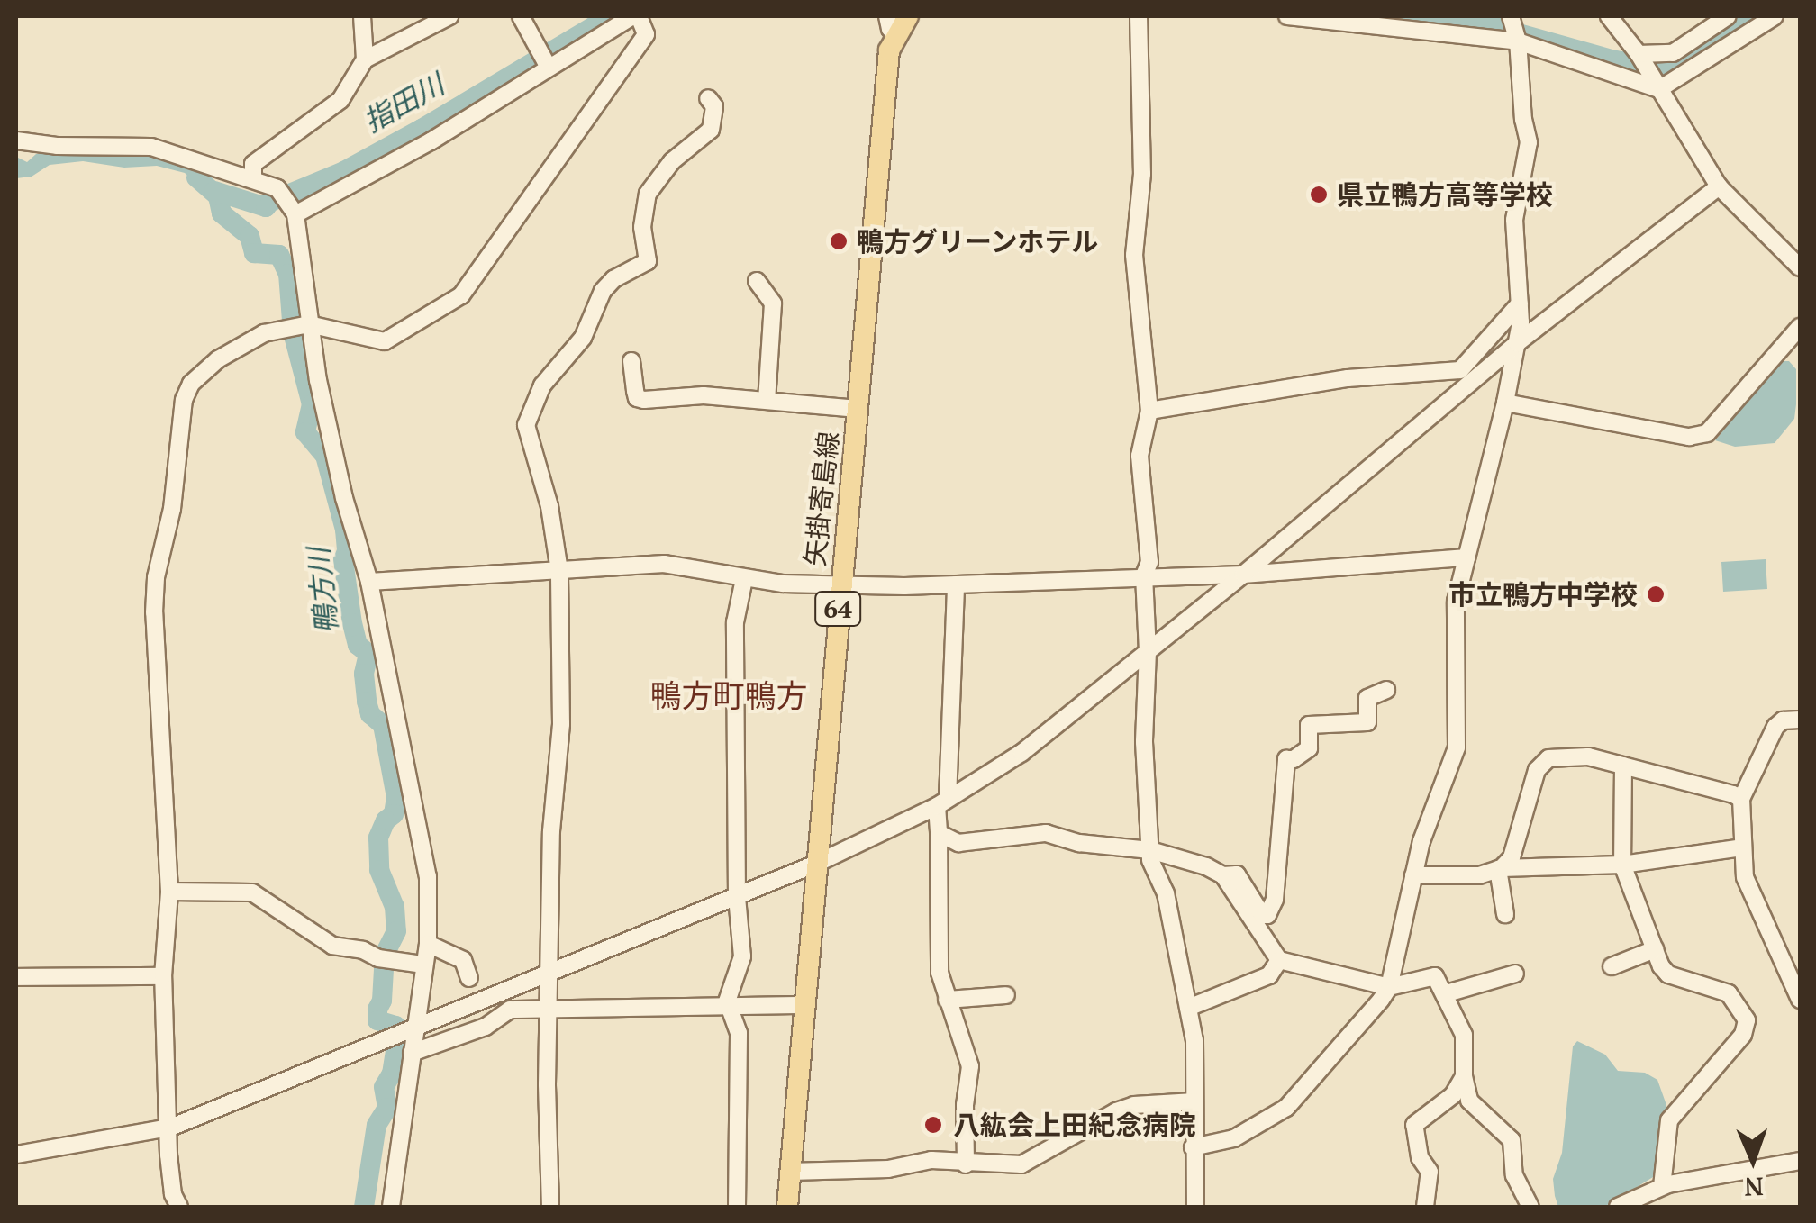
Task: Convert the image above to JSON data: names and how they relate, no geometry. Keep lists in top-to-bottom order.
{
  "streets": {
    "main road": ["矢掛寄島線", "64"]
  },
  "districts": ["鴨方町鴨方"],
  "water": ["指田川", "鴨方川"],
  "places": [
    "県立鴨方高等学校",
    "鴨方グリーンホテル",
    "市立鴨方中学校",
    "八紘会上田紀念病院"
  ],
  "north": "bottom"
}
